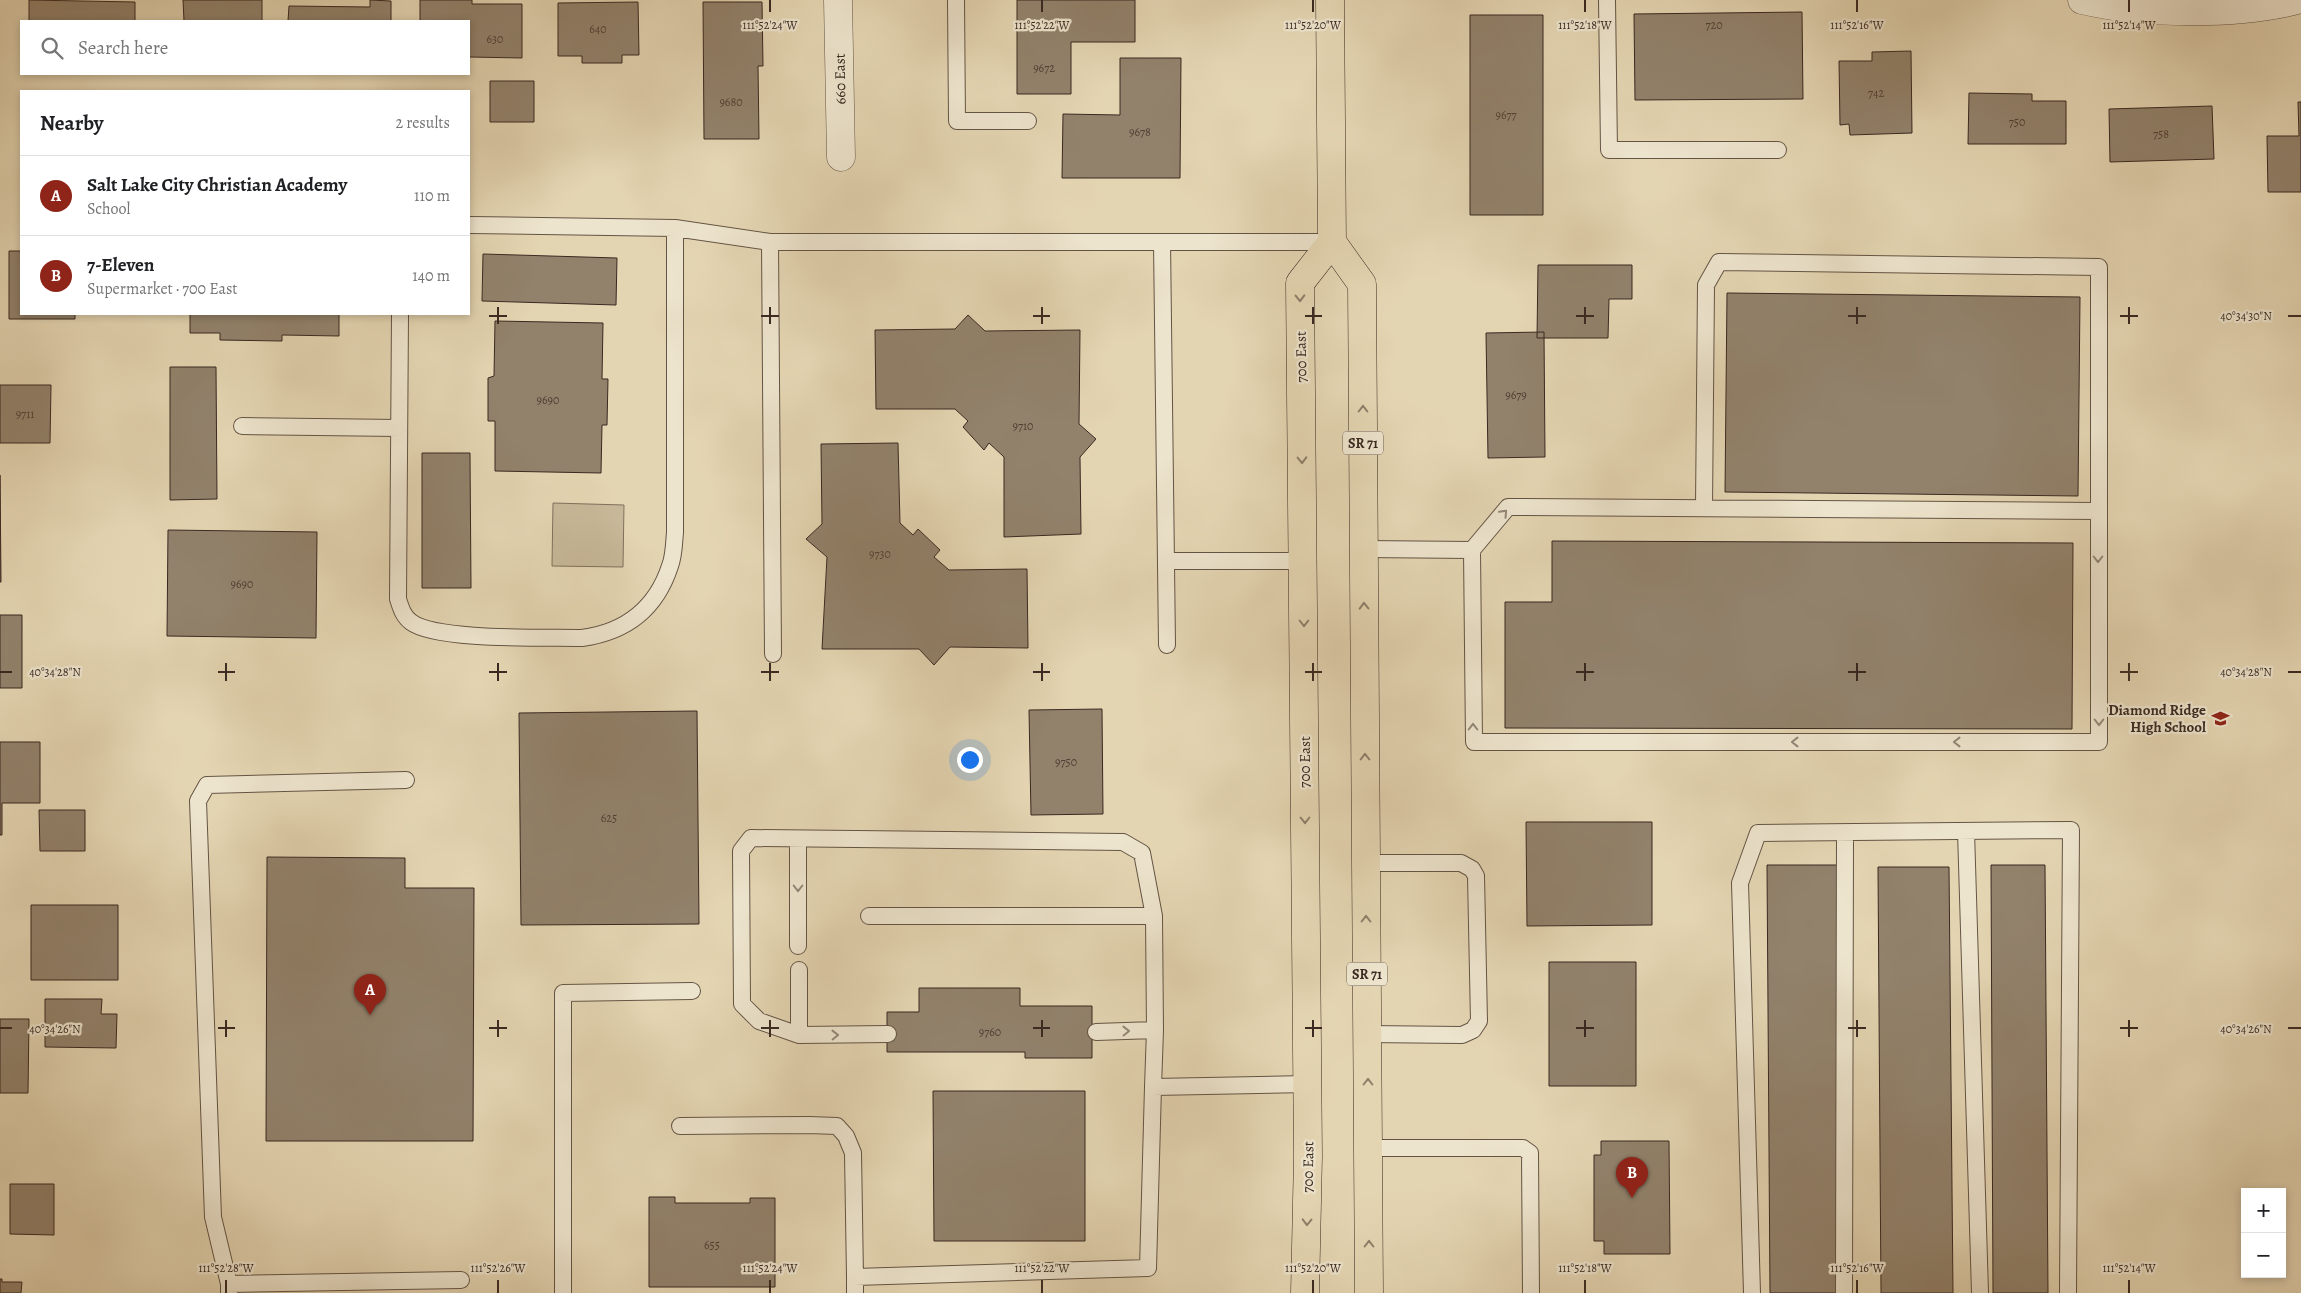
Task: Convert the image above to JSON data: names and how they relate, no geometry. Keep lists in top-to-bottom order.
{
  "streets": {
    "main road": ["700 East", "SR 71"],
    "street": ["660 East"]
  },
  "crossings": [
    ["700 East", "SR 71"]
  ],
  "places": {
    "school or university": ["Diamond Ridge High School"]
  },
  "house_numbers": [
    "720",
    "640",
    "630",
    "9672",
    "742",
    "9680",
    "9677",
    "750",
    "9678",
    "758",
    "9679",
    "9690",
    "9711",
    "9710",
    "9730",
    "9690",
    "9750",
    "625",
    "9760",
    "655"
  ],
  "page": {
    "search": "Search here",
    "heading": ["Nearby", "2 results"],
    "list": [
      {
        "mark": "A",
        "name": "Salt Lake City Christian Academy",
        "note": "School",
        "value": "110 m"
      },
      {
        "mark": "B",
        "name": "7-Eleven",
        "note": "Supermarket · 700 East",
        "value": "140 m"
      }
    ],
    "pins": ["A", "B"],
    "map_buttons": ["+", "−"]
  },
  "coordinates": [
    "111°52'24\"W",
    "111°52'22\"W",
    "111°52'20\"W",
    "111°52'18\"W",
    "111°52'16\"W",
    "111°52'14\"W",
    "40°34'30\"N",
    "40°34'28\"N",
    "40°34'26\"N",
    "111°52'28\"W",
    "111°52'26\"W"
  ]
}
